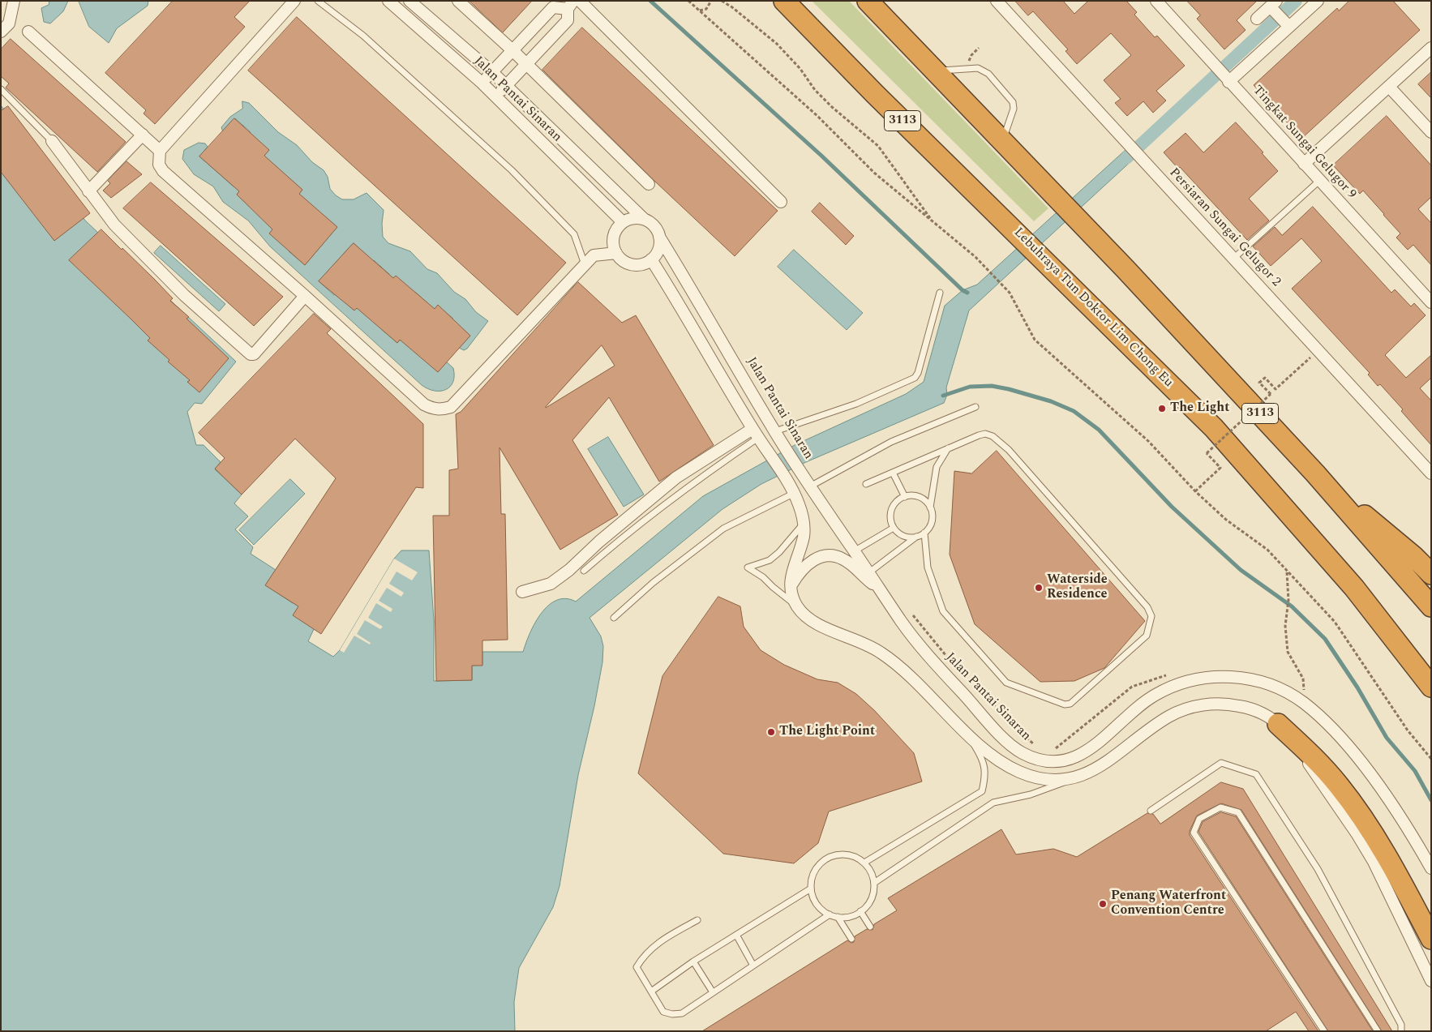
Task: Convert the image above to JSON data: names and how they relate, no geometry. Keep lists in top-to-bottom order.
{
  "streets": {
    "highway": ["3113", "Lebuhraya Tun Doktor Lim Chong Eu"],
    "street": ["Jalan Pantai Sinaran", "Tingkat Sungai Gelugor 9", "Persiaran Sungai Gelugor 2"]
  },
  "places": [
    "The Light",
    "Waterside Residence",
    "The Light Point",
    "Penang Waterfront Convention Centre"
  ]
}
